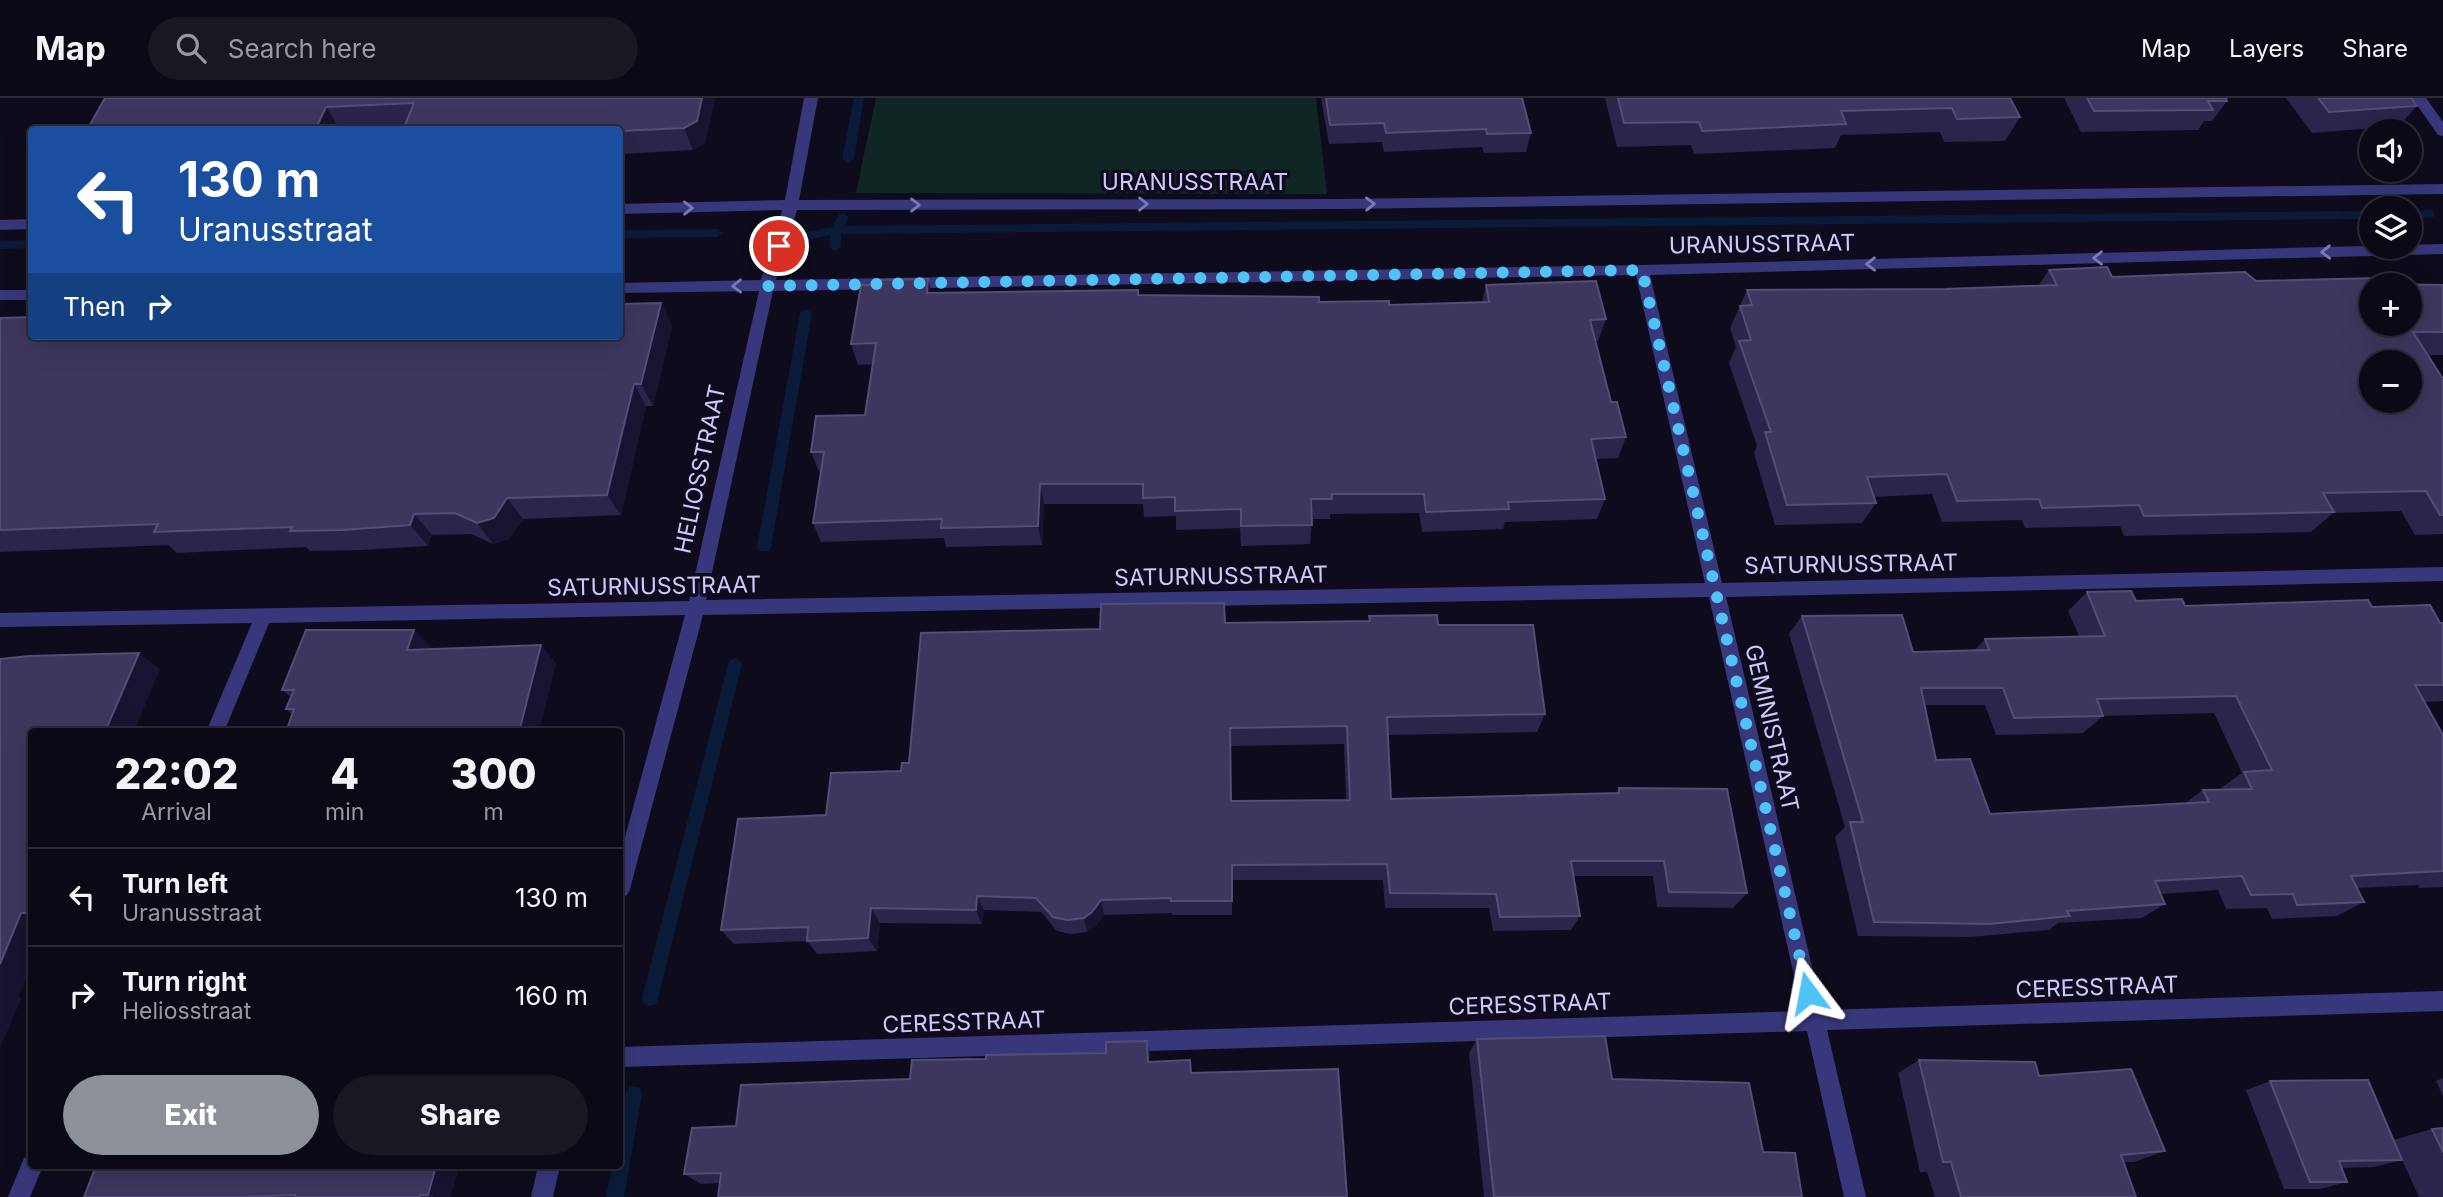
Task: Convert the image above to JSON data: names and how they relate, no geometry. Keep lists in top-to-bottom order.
{
  "streets": {
    "street": [
      "URANUSSTRAAT",
      "HELIOSSTRAAT",
      "SATURNUSSTRAAT",
      "GEMINISTRAAT",
      "CERESSTRAAT"
    ]
  },
  "crossings": [
    ["URANUSSTRAAT", "HELIOSSTRAAT"],
    ["URANUSSTRAAT", "GEMINISTRAAT"],
    ["HELIOSSTRAAT", "SATURNUSSTRAAT"],
    ["SATURNUSSTRAAT", "GEMINISTRAAT"],
    ["GEMINISTRAAT", "CERESSTRAAT"]
  ],
  "page": {
    "header": "Map",
    "search": "Search here",
    "nav": ["Map", "Layers", "Share"],
    "map_buttons": ["+", "−"],
    "turn": ["130 m", "Uranusstraat"],
    "then": "Then",
    "eta": [
      "22:02",
      "Arrival",
      "4",
      "min",
      "300",
      "m"
    ],
    "list": [
      {
        "name": "Turn left",
        "note": "Uranusstraat",
        "value": "130 m"
      },
      {
        "name": "Turn right",
        "note": "Heliosstraat",
        "value": "160 m"
      }
    ],
    "buttons": ["Exit", "Share"]
  }
}
